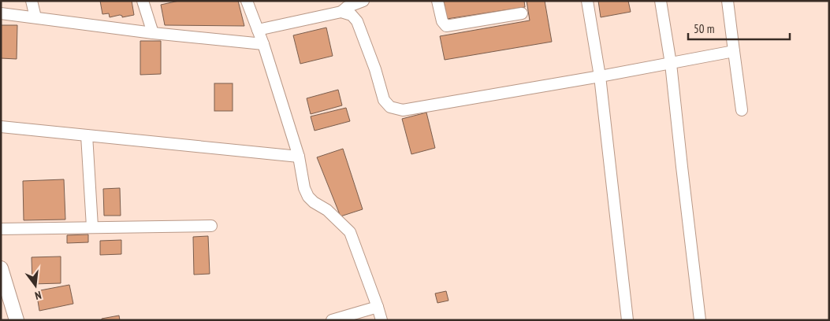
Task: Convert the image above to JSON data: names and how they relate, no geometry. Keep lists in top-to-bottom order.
{
  "scale_bar": "50 m",
  "north": "bottom"
}
